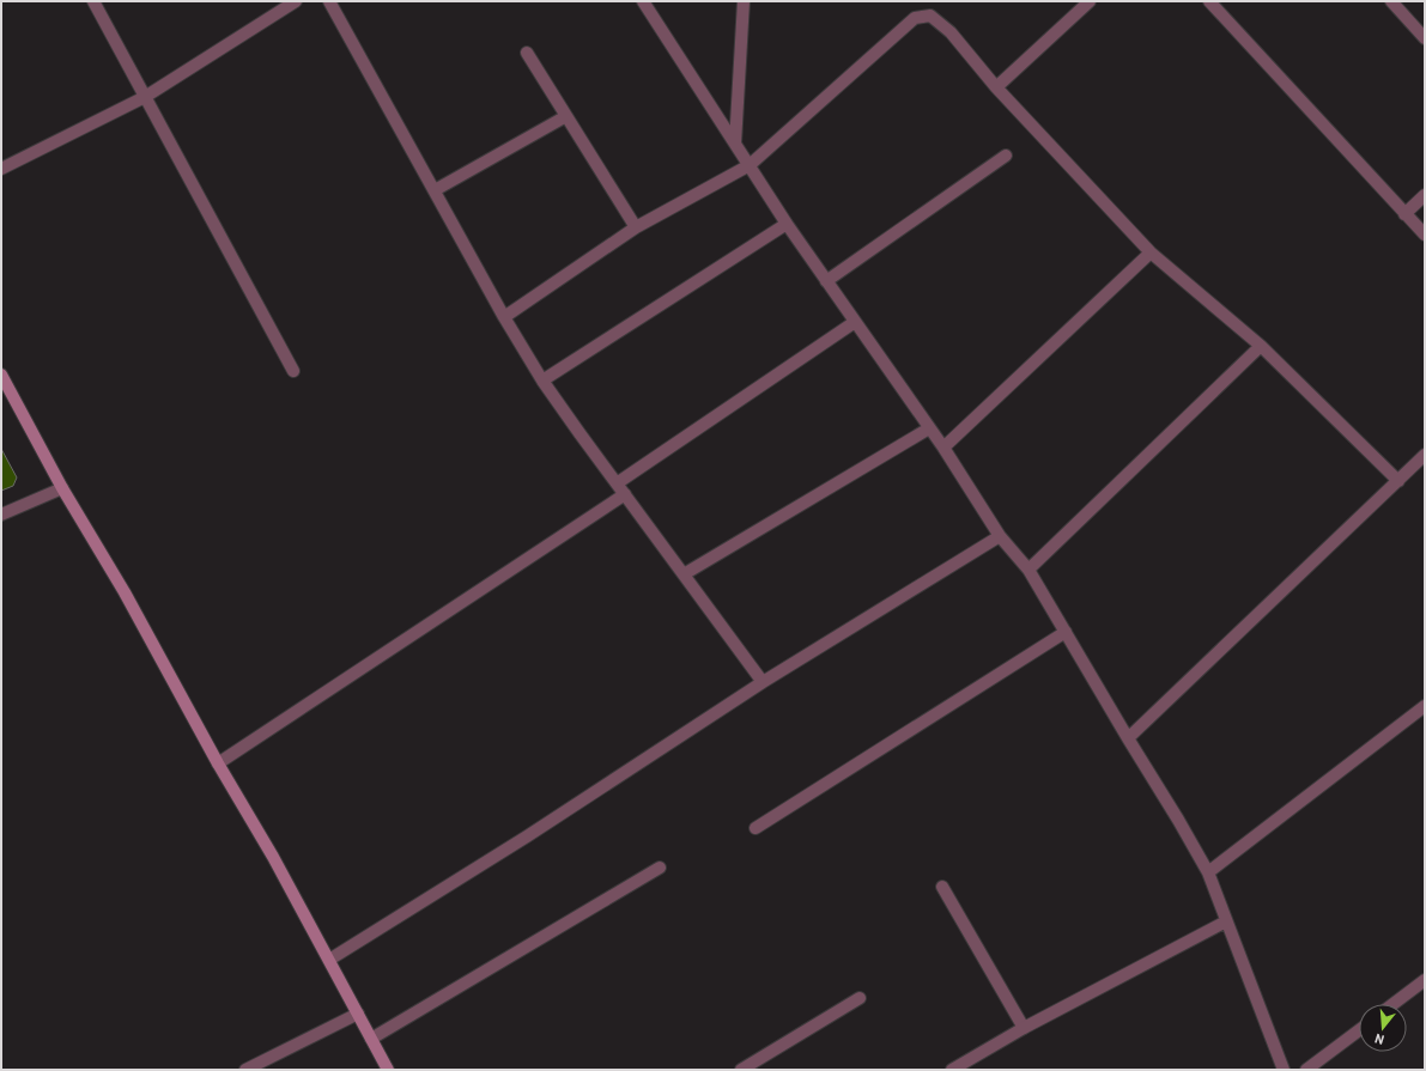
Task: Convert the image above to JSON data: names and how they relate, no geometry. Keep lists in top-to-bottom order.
{
  "north": "bottom"
}
